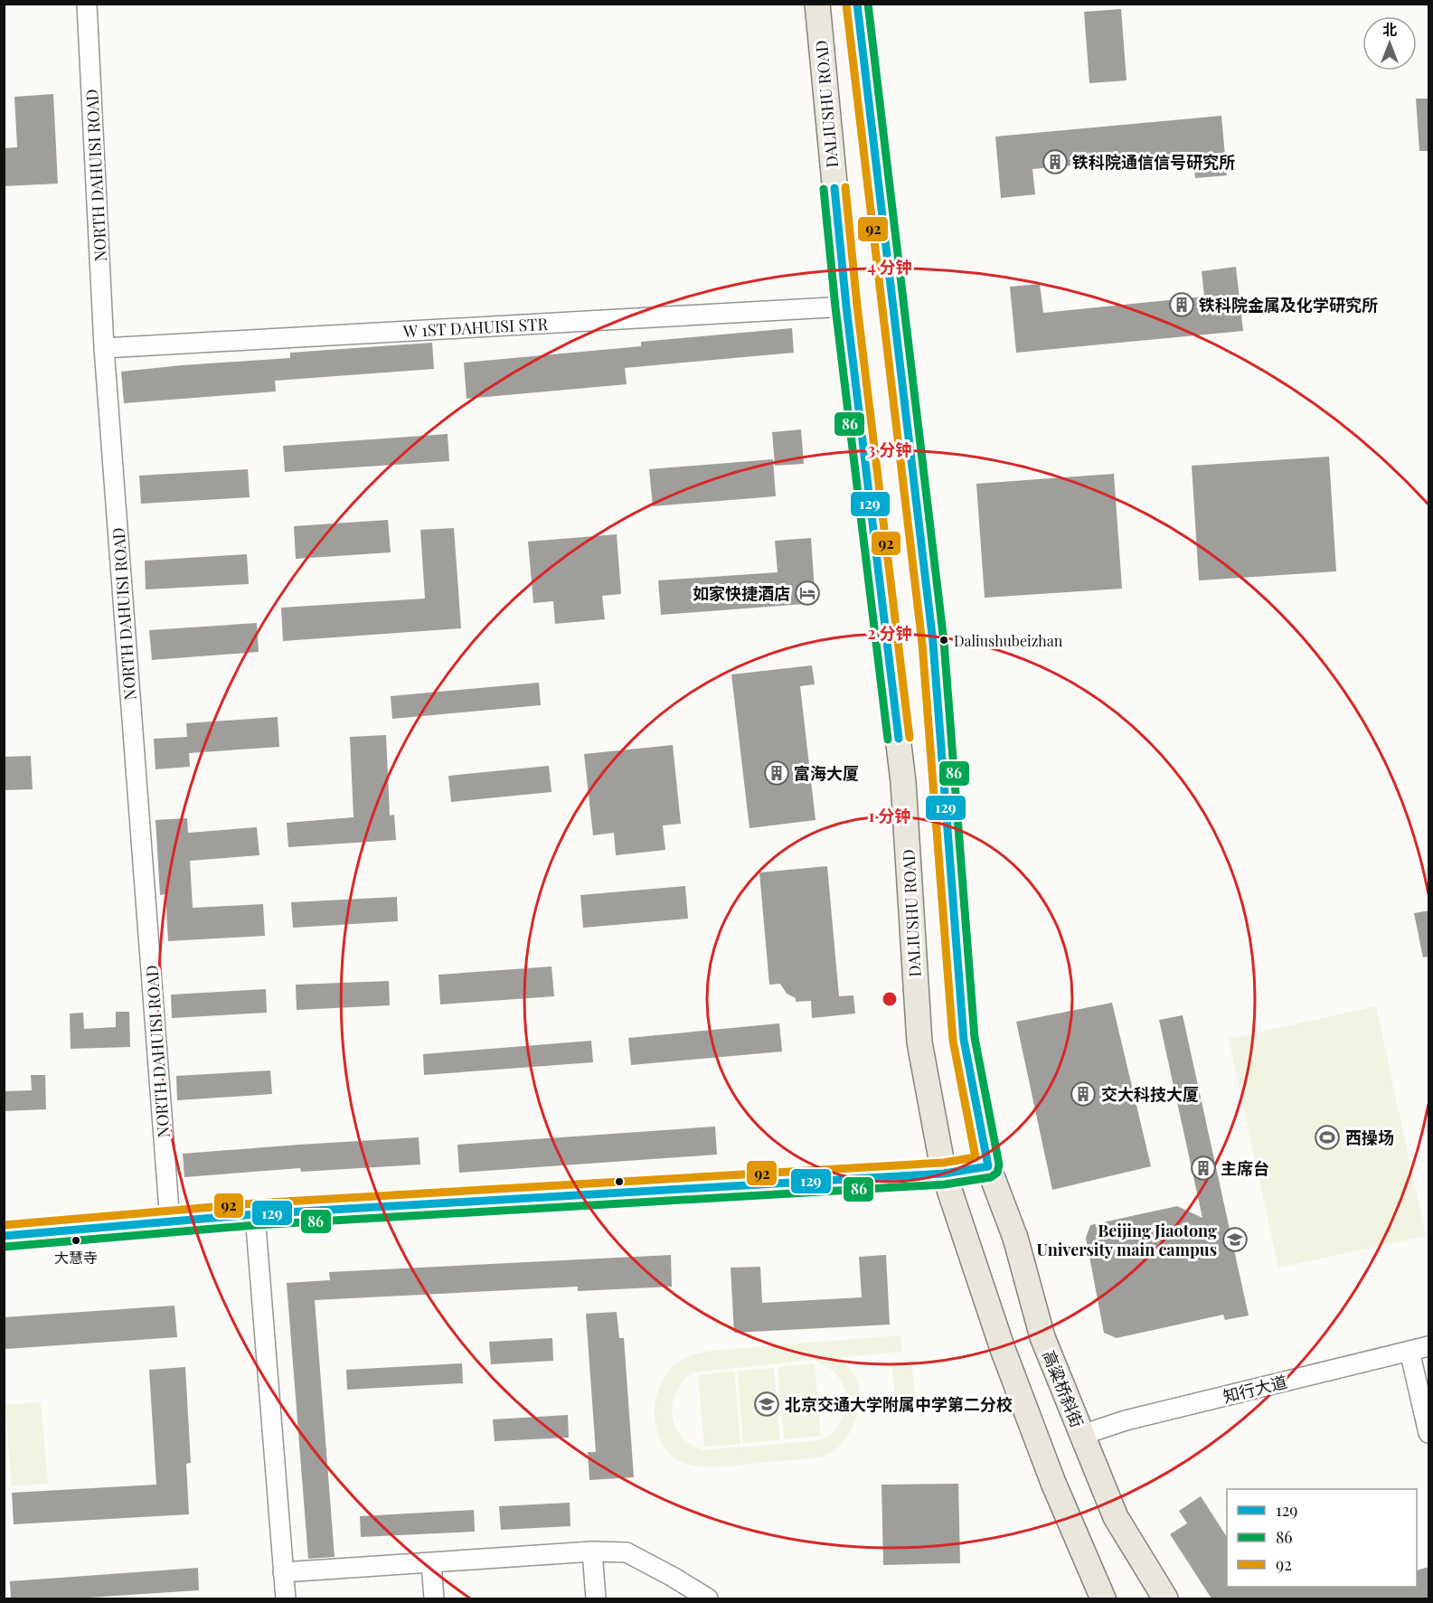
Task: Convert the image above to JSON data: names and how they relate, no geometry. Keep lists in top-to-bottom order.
{
  "streets": {
    "main road": ["DALIUSHU ROAD", "高粱桥斜街"],
    "street": ["NORTH DAHUISI ROAD", "W 1ST DAHUISI STR", "知行大道"]
  },
  "crossings": [
    ["DALIUSHU ROAD", "W 1ST DAHUISI STR"],
    ["NORTH DAHUISI ROAD", "W 1ST DAHUISI STR"],
    ["高粱桥斜街", "知行大道"]
  ],
  "places": {
    "building": [
      "铁科院通信信号研究所",
      "铁科院金属及化学研究所",
      "富海大厦",
      "交大科技大厦",
      "主席台"
    ],
    "hotel": ["如家快捷酒店"],
    "other": ["Daliushubeizhan", "大慧寺"],
    "sports": ["西操场"],
    "school or university": ["Beijing Jiaotong University main campus", "北京交通大学附属中学第二分校"]
  },
  "lines": ["transit line 129", "transit line 86", "transit line 92"],
  "legend": ["129", "86", "92"],
  "north": "top",
  "rings": [
    "4 分钟",
    "3 分钟",
    "2 分钟",
    "1 分钟"
  ]
}
